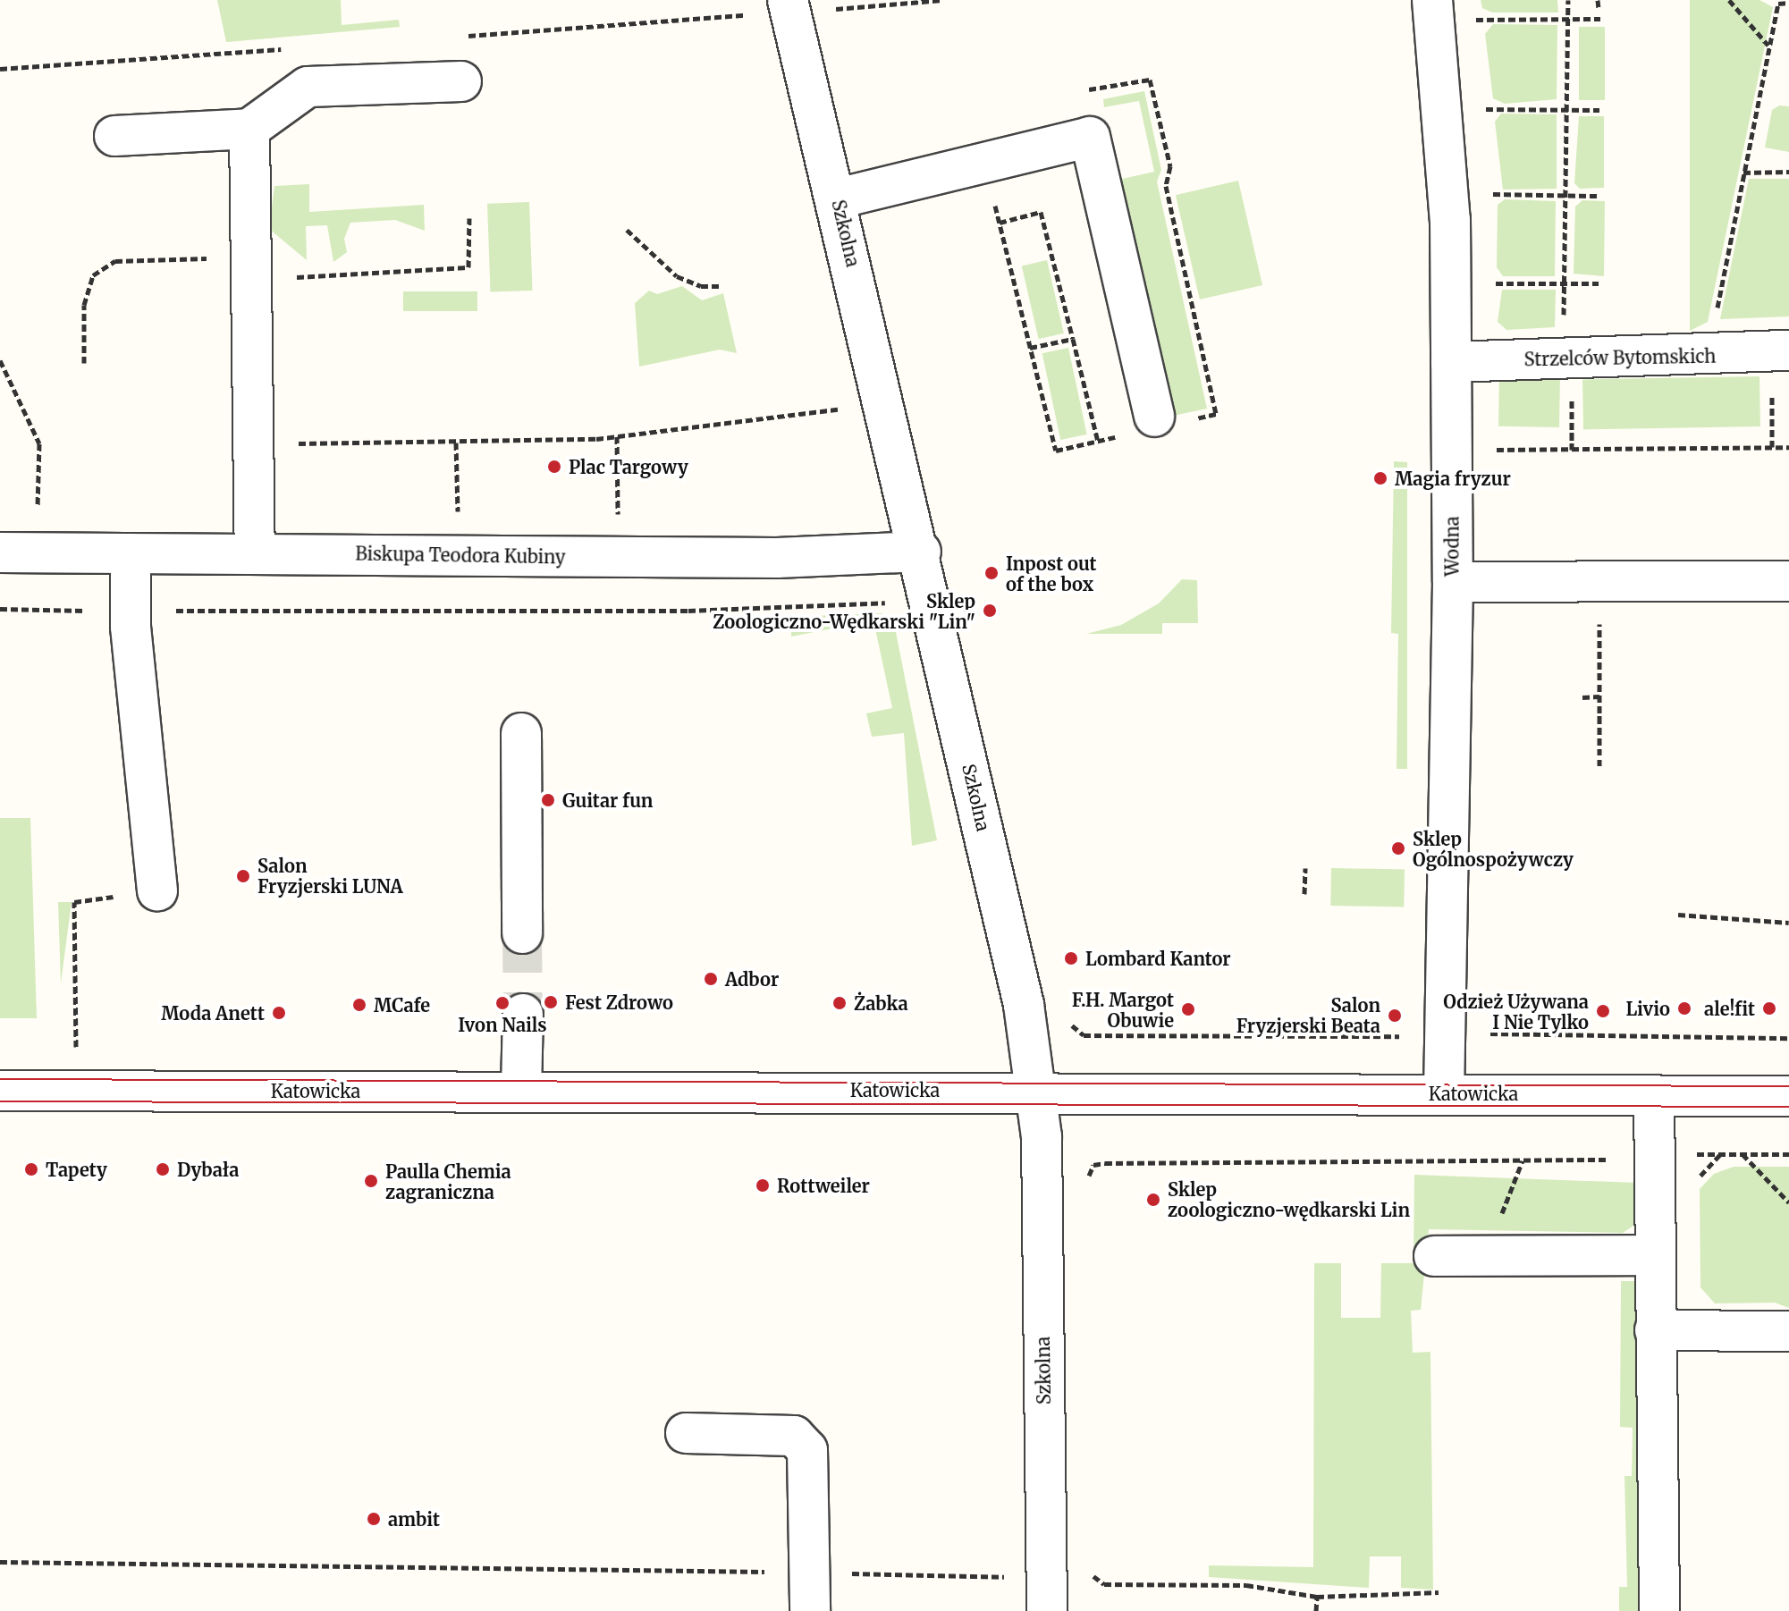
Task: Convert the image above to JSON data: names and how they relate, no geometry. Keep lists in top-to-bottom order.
{
  "streets": {
    "street": [
      "Szkolna",
      "Strzelców Bytomskich",
      "Wodna",
      "Biskupa Teodora Kubiny",
      "Katowicka"
    ]
  },
  "crossings": [
    ["Szkolna", "Biskupa Teodora Kubiny"],
    ["Szkolna", "Katowicka"],
    ["Strzelców Bytomskich", "Wodna"],
    ["Wodna", "Katowicka"]
  ],
  "places": [
    "Plac Targowy",
    "Magia fryzur",
    "Inpost out of the box",
    "Sklep Zoologiczno-Wędkarski \"Lin\"",
    "Guitar fun",
    "Sklep Ogólnospożywczy",
    "Salon Fryzjerski LUNA",
    "Lombard Kantor",
    "Adbor",
    "Fest Zdrowo",
    "Ivon Nails",
    "Żabka",
    "MCafe",
    "Livio",
    "ale!fit",
    "F.H. Margot Obuwie",
    "Odzież Używana I Nie Tylko",
    "Moda Anett",
    "Salon Fryzjerski Beata",
    "Tapety",
    "Dybała",
    "Paulla Chemia zagraniczna",
    "Rottweiler",
    "Sklep zoologiczno-wędkarski Lin",
    "ambit"
  ]
}
